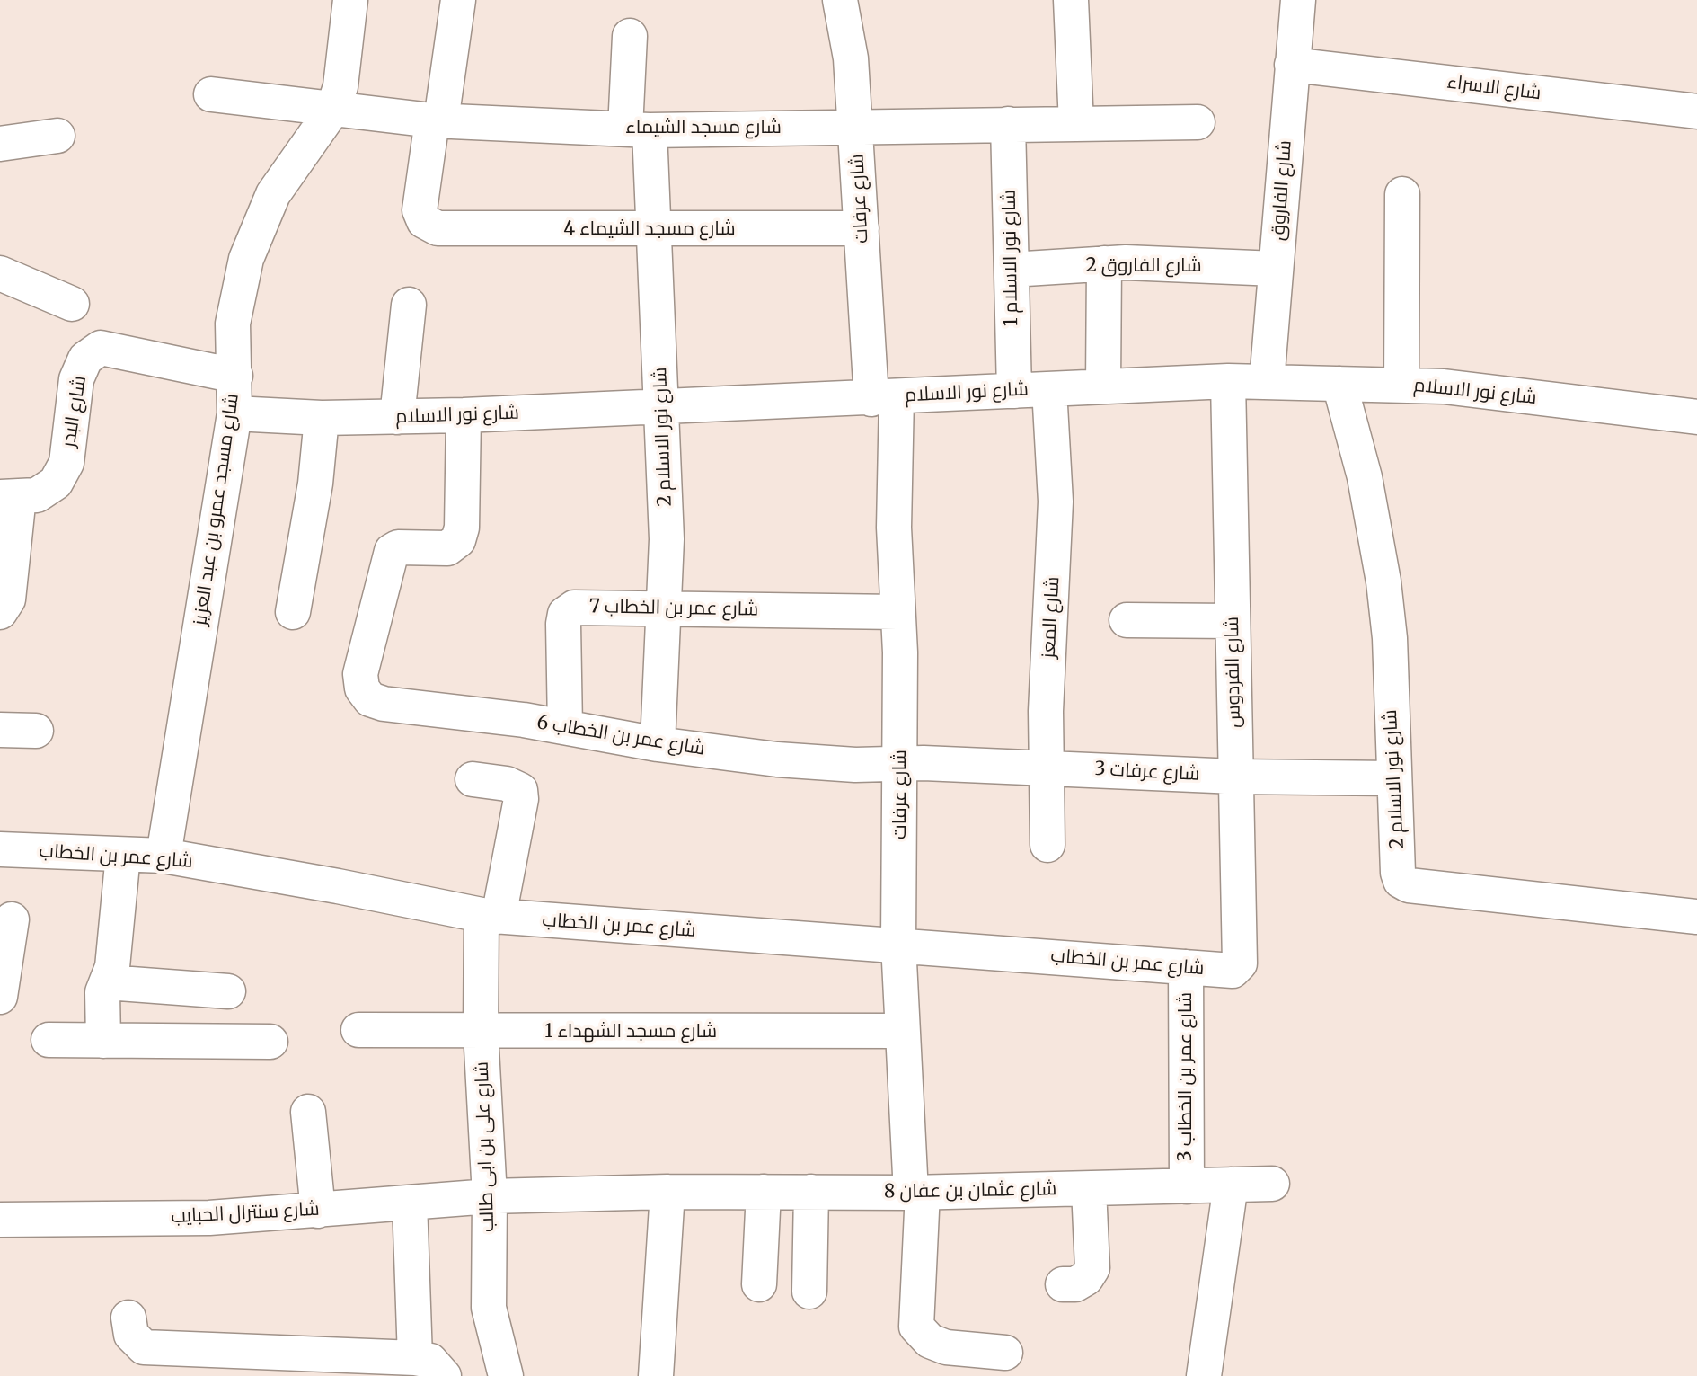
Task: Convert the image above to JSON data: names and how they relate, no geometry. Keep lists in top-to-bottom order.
{
  "streets": {
    "street": [
      "شارع الاسراء",
      "شارع مسجد الشيماء",
      "شارع الفاروق",
      "شارع عرفات",
      "شارع مسجد الشيماء 4",
      "شارع نور الاسلام 1",
      "شارع الفاروق 2",
      "شارع نور الاسلام",
      "شارع البدر",
      "شارع نور الاسلام 2",
      "شارع مسجد عمرو بن عبد العزيز",
      "شارع عمر بن الخطاب 7",
      "شارع المعز",
      "شارع الفردوس",
      "شارع عمر بن الخطاب 6",
      "شارع عرفات 3",
      "شارع عمر بن الخطاب",
      "شارع مسجد الشهداء 1",
      "شارع عمر بن الخطاب 3",
      "شارع على بن ابى طالب",
      "شارع عثمان بن عفان 8",
      "شارع سنترال الحبايب"
    ]
  },
  "crossings": [
    ["شارع الاسراء", "شارع الفاروق"],
    ["شارع مسجد الشيماء", "شارع عرفات"],
    ["شارع مسجد الشيماء", "شارع مسجد الشيماء 4"],
    ["شارع مسجد الشيماء", "شارع نور الاسلام 1"],
    ["شارع مسجد الشيماء", "شارع نور الاسلام 2"],
    ["شارع مسجد الشيماء", "شارع مسجد عمرو بن عبد العزيز"],
    ["شارع الفاروق", "شارع الفاروق 2"],
    ["شارع الفاروق", "شارع نور الاسلام"],
    ["شارع عرفات", "شارع مسجد الشيماء 4"],
    ["شارع عرفات", "شارع نور الاسلام"],
    ["شارع عرفات", "شارع عمر بن الخطاب 7"],
    ["شارع عرفات", "شارع عمر بن الخطاب 6"],
    ["شارع عرفات", "شارع عرفات 3"],
    ["شارع عرفات", "شارع عمر بن الخطاب"],
    ["شارع عرفات", "شارع مسجد الشهداء 1"],
    ["شارع عرفات", "شارع عثمان بن عفان 8"],
    ["شارع مسجد الشيماء 4", "شارع نور الاسلام 2"],
    ["شارع نور الاسلام 1", "شارع الفاروق 2"],
    ["شارع نور الاسلام 1", "شارع نور الاسلام"],
    ["شارع نور الاسلام", "شارع نور الاسلام 2"],
    ["شارع نور الاسلام", "شارع مسجد عمرو بن عبد العزيز"],
    ["شارع نور الاسلام", "شارع المعز"],
    ["شارع نور الاسلام", "شارع الفردوس"],
    ["شارع نور الاسلام", "شارع عمر بن الخطاب 6"],
    ["شارع البدر", "شارع مسجد عمرو بن عبد العزيز"],
    ["شارع نور الاسلام 2", "شارع عمر بن الخطاب 7"],
    ["شارع نور الاسلام 2", "شارع عمر بن الخطاب 6"],
    ["شارع نور الاسلام 2", "شارع عرفات 3"],
    ["شارع مسجد عمرو بن عبد العزيز", "شارع عمر بن الخطاب"],
    ["شارع عمر بن الخطاب 7", "شارع عمر بن الخطاب 6"],
    ["شارع المعز", "شارع عرفات 3"],
    ["شارع الفردوس", "شارع عرفات 3"],
    ["شارع الفردوس", "شارع عمر بن الخطاب"],
    ["شارع عمر بن الخطاب 6", "شارع عرفات 3"],
    ["شارع عمر بن الخطاب", "شارع عمر بن الخطاب 3"],
    ["شارع عمر بن الخطاب", "شارع على بن ابى طالب"],
    ["شارع مسجد الشهداء 1", "شارع على بن ابى طالب"],
    ["شارع عمر بن الخطاب 3", "شارع عثمان بن عفان 8"],
    ["شارع على بن ابى طالب", "شارع عثمان بن عفان 8"],
    ["شارع على بن ابى طالب", "شارع سنترال الحبايب"],
    ["شارع عثمان بن عفان 8", "شارع سنترال الحبايب"]
  ]
}
